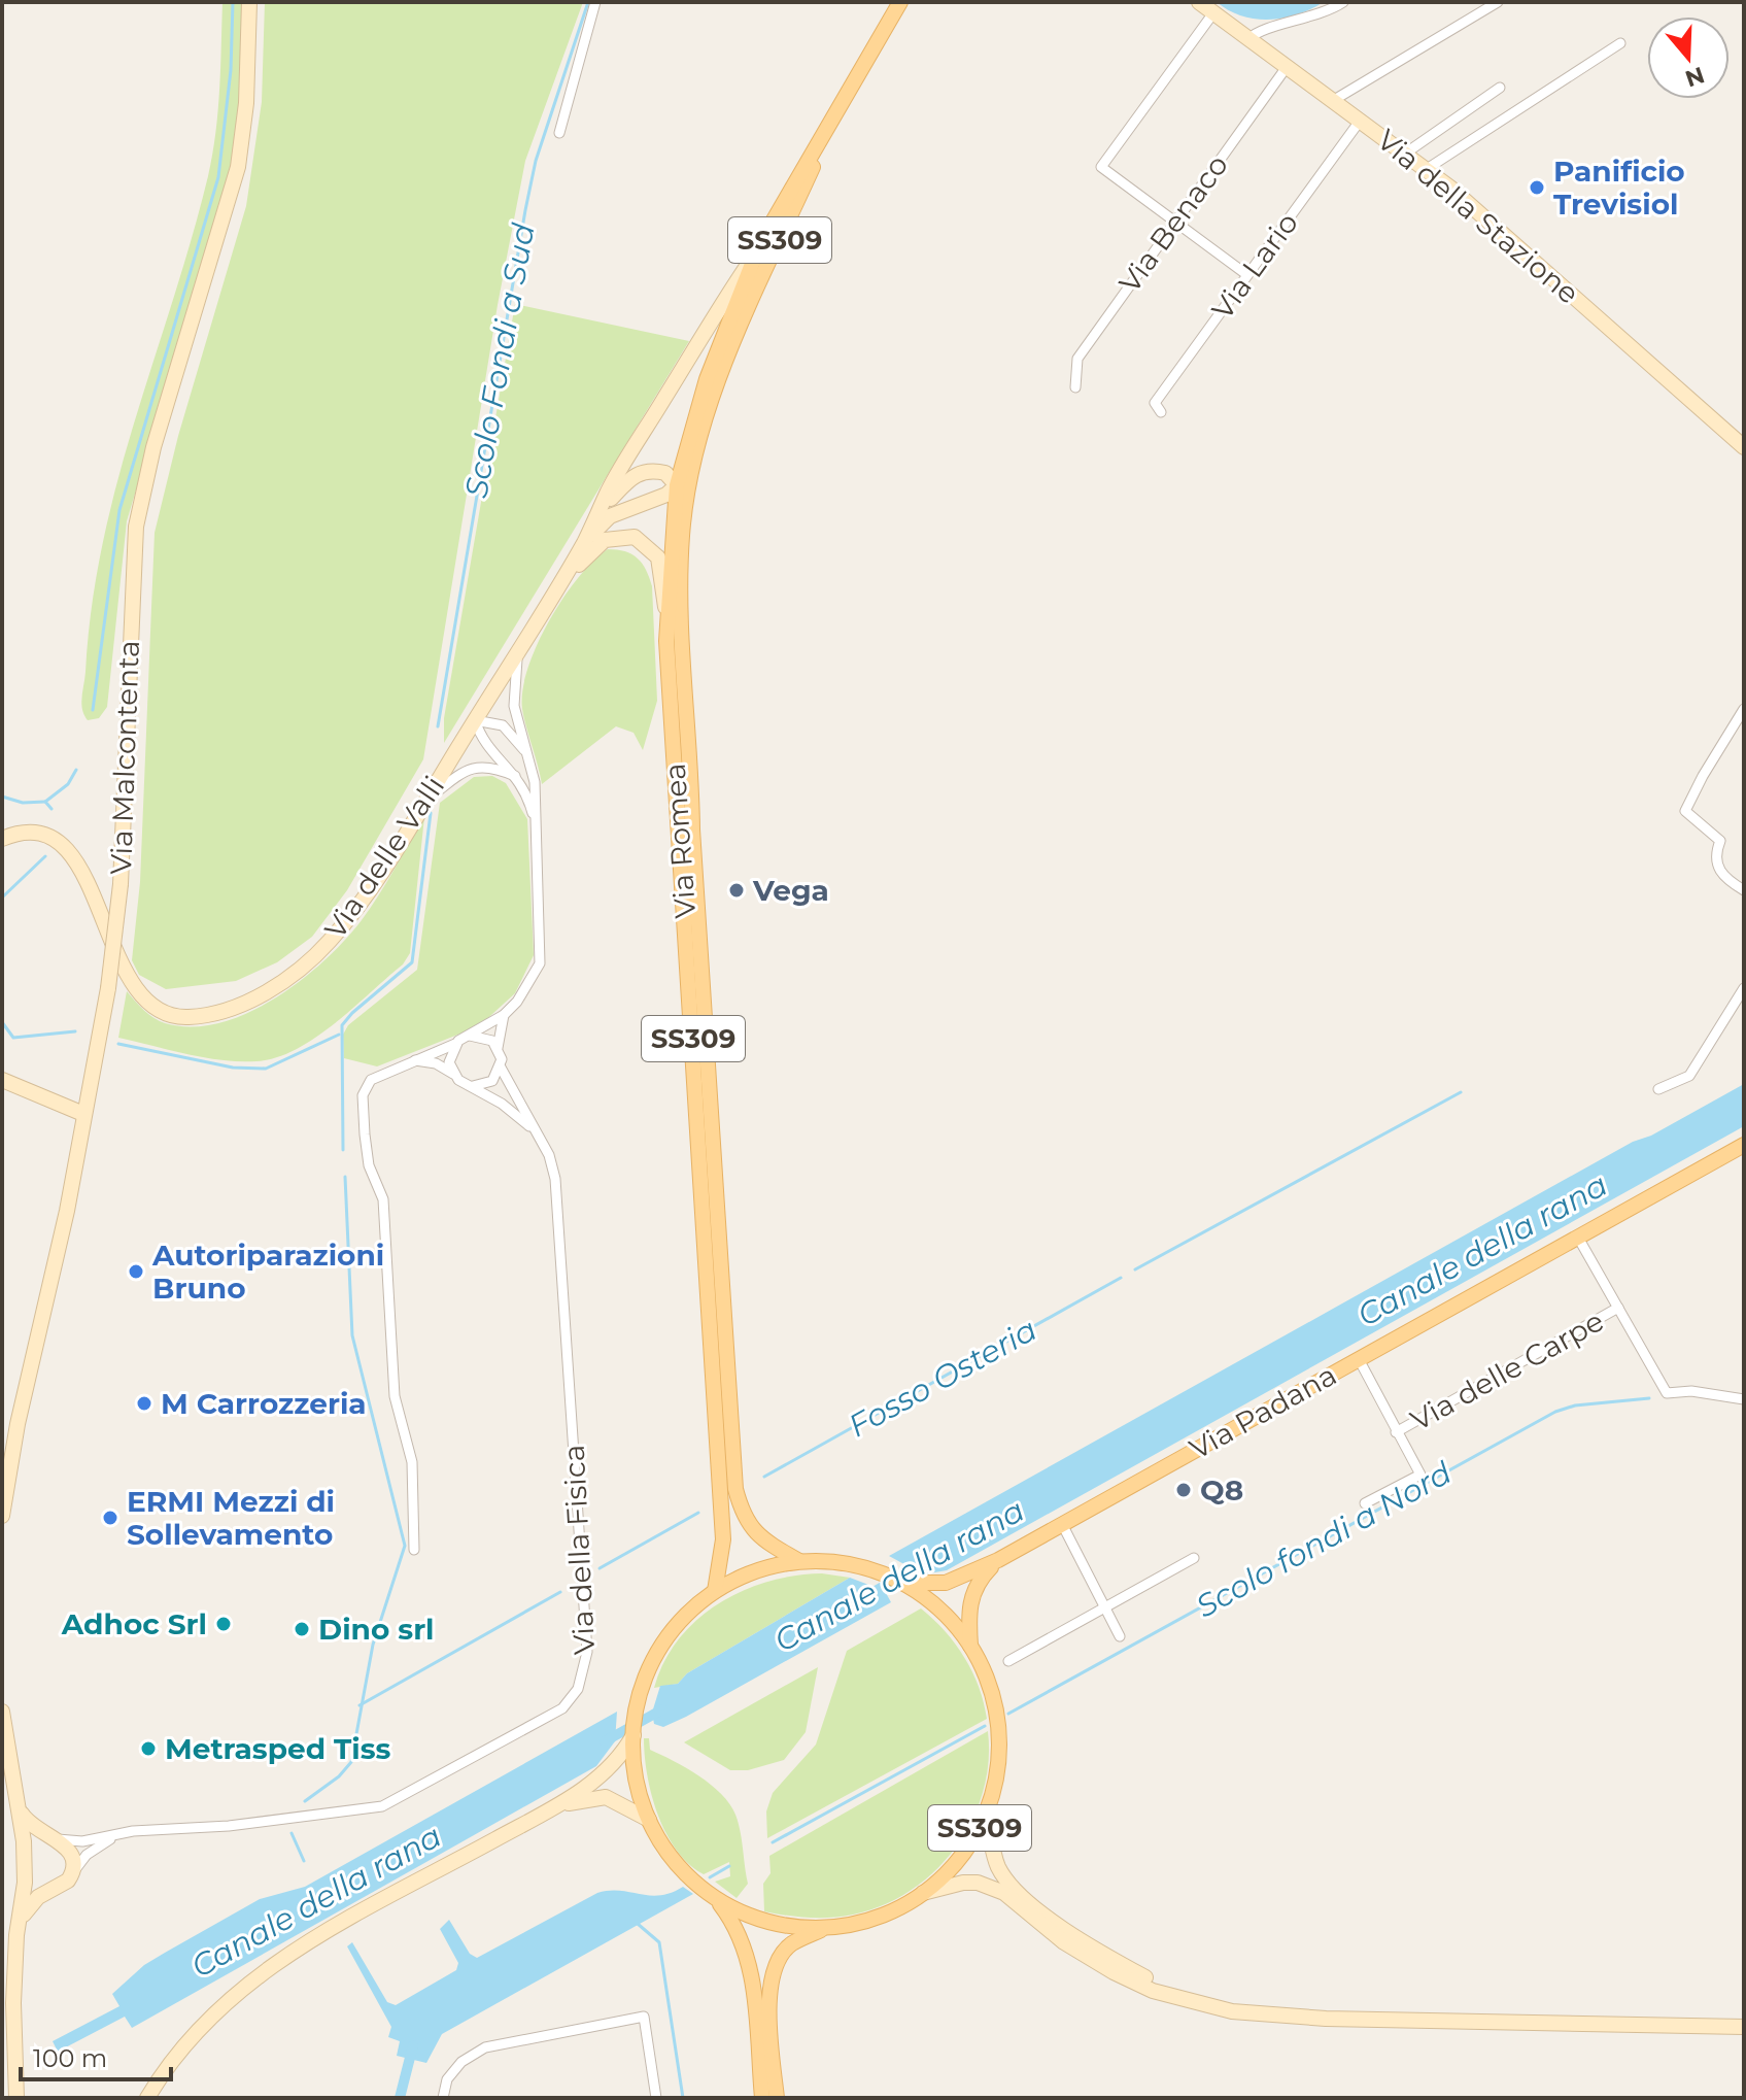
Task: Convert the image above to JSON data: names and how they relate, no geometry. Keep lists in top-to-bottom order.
{
  "streets": {
    "main road": ["SS309", "Via Romea", "Via Padana"],
    "street": [
      "Via della Stazione",
      "Via Benaco",
      "Via Lario",
      "Via Malcontenta",
      "Via delle Valli",
      "Via delle Carpe",
      "Via della Fisica"
    ]
  },
  "crossings": [
    ["Via della Stazione", "Via Benaco"],
    ["Via della Stazione", "Via Lario"],
    ["SS309", "Via Romea"],
    ["SS309", "Via Padana"],
    ["Via Romea", "Via delle Valli"],
    ["Via delle Valli", "Via della Fisica"]
  ],
  "water": [
    "Scolo Fondi a Sud",
    "Canale della rana",
    "Fosso Osteria",
    "Scolo fondi a Nord"
  ],
  "places": [
    "Panificio Trevisiol",
    "Vega",
    "Autoriparazioni Bruno",
    "M Carrozzeria",
    "Q8",
    "ERMI Mezzi di Sollevamento",
    "Adhoc Srl",
    "Dino srl",
    "Metrasped Tiss"
  ],
  "scale_bar": "100 m",
  "north": "bottom"
}
